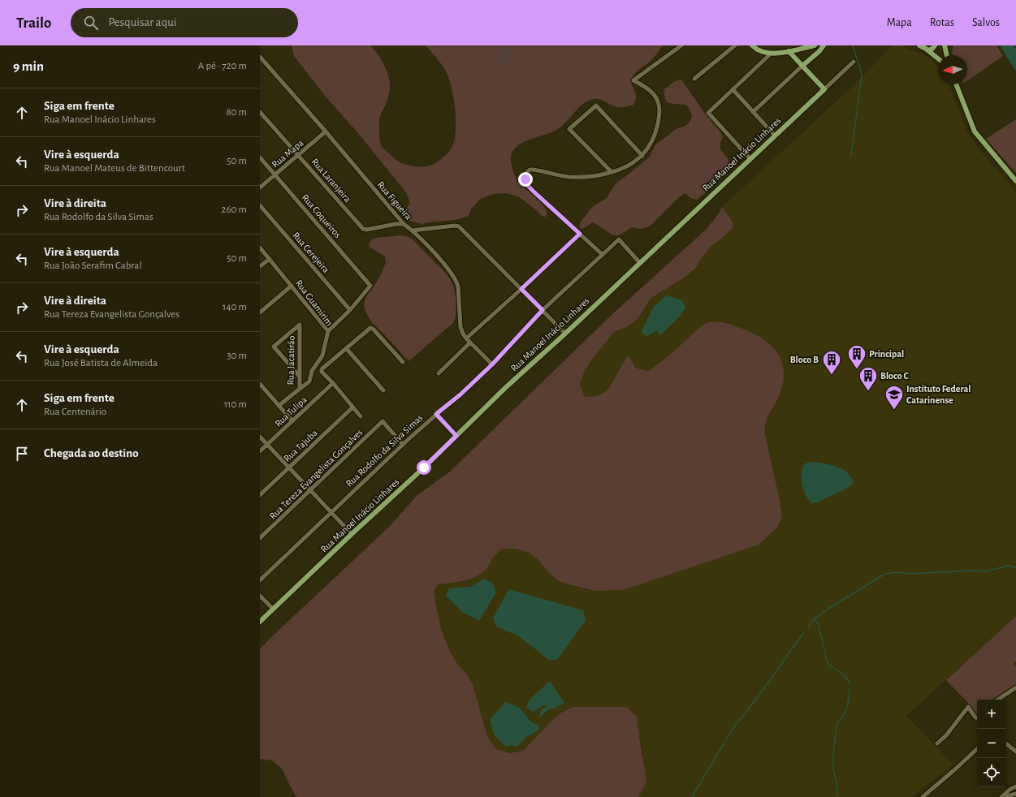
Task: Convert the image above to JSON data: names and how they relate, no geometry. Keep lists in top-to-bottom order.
{
  "streets": {
    "main road": ["Rua Manoel Inácio Linhares"],
    "street": [
      "Rua Mapa",
      "Rua Laranjeira",
      "Rua Figueira",
      "Rua Coqueiros",
      "Rua Cerejeira",
      "Rua Guamirim",
      "Rua Jacatirão",
      "Rua Tulipa",
      "Rua Tajuba",
      "Rua Rodolfo da Silva Simas",
      "Rua Tereza Evangelista Gonçalves"
    ]
  },
  "crossings": [
    ["Rua Mapa", "Rua Laranjeira"],
    ["Rua Mapa", "Rua Figueira"],
    ["Rua Mapa", "Rua Coqueiros"],
    ["Rua Manoel Inácio Linhares", "Rua Rodolfo da Silva Simas"],
    ["Rua Laranjeira", "Rua Figueira"],
    ["Rua Figueira", "Rua Rodolfo da Silva Simas"],
    ["Rua Coqueiros", "Rua Cerejeira"],
    ["Rua Guamirim", "Rua Jacatirão"],
    ["Rua Rodolfo da Silva Simas", "Rua Tereza Evangelista Gonçalves"]
  ],
  "places": {
    "building": ["Principal", "Bloco B", "Bloco C"],
    "school or university": ["Instituto Federal Catarinense"]
  },
  "north": "left",
  "page": {
    "header": "Trailo",
    "search": "Pesquisar aqui",
    "nav": ["Mapa", "Rotas", "Salvos"],
    "heading": ["9 min", "A pé · 720 m"],
    "list": [
      ["Siga em frente", "Rua Manoel Inácio Linhares", "80 m"],
      ["Vire à esquerda", "Rua Manoel Mateus de Bittencourt", "50 m"],
      ["Vire à direita", "Rua Rodolfo da Silva Simas", "260 m"],
      ["Vire à esquerda", "Rua João Serafim Cabral", "50 m"],
      ["Vire à direita", "Rua Tereza Evangelista Gonçalves", "140 m"],
      ["Vire à esquerda", "Rua José Batista de Almeida", "30 m"],
      ["Siga em frente", "Rua Centenário", "110 m"],
      "Chegada ao destino"
    ],
    "map_buttons": ["+", "−"]
  }
}
